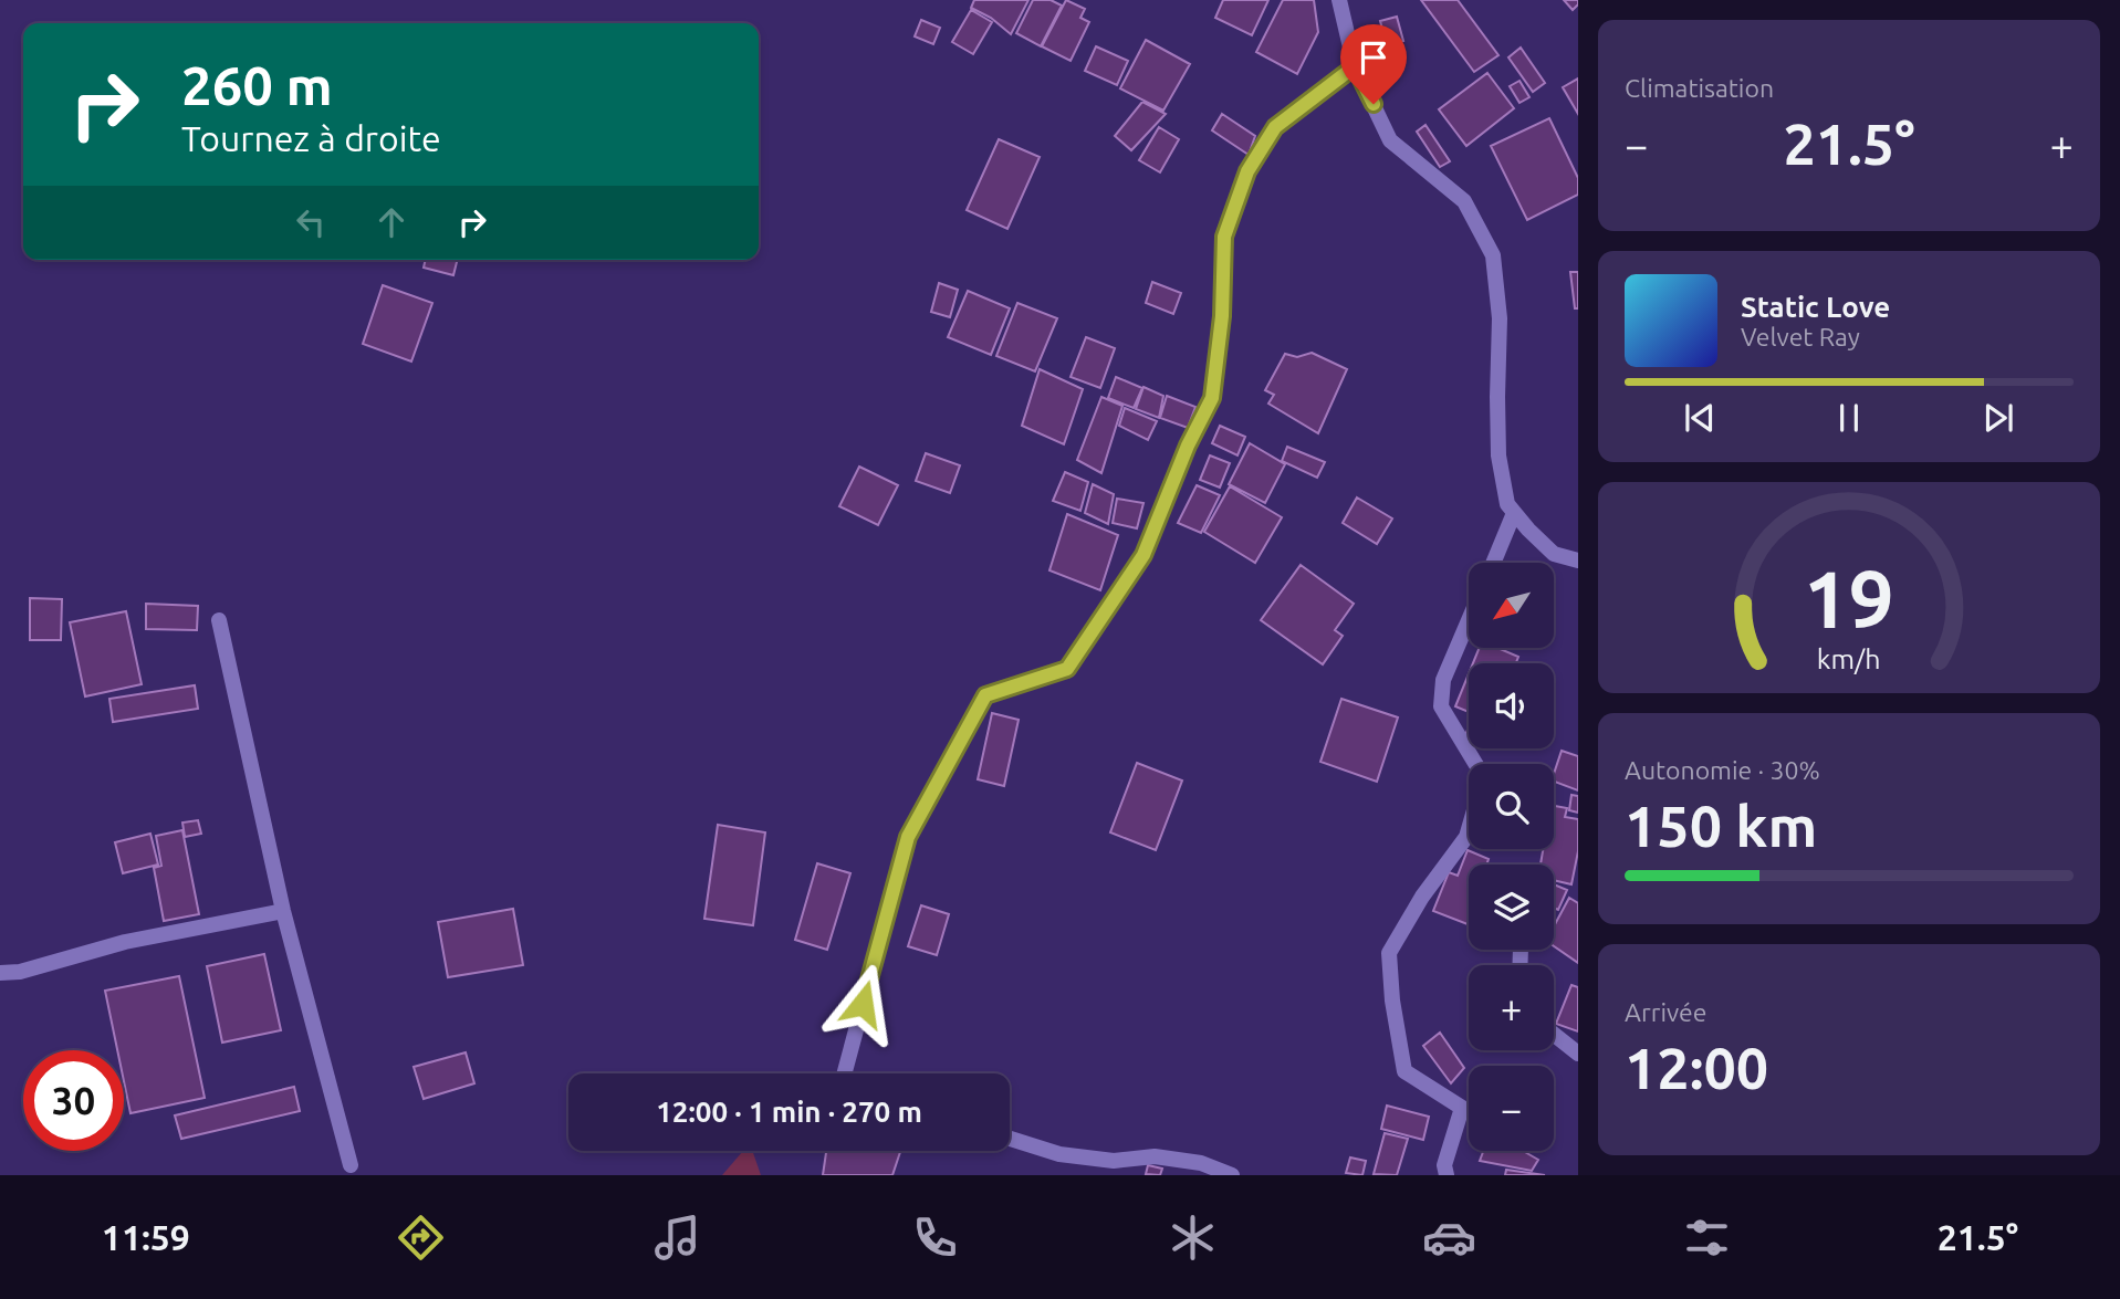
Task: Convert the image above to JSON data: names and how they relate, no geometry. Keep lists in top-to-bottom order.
{
  "north": "bottom left",
  "page": {
    "tile": [
      "Climatisation",
      ["Autonomie · 30%", "150 km"],
      ["Arrivée", "12:00"]
    ],
    "turn": ["260 m", "Tournez à droite"],
    "heat": ["−", "21.5°", "+"],
    "song": ["Static Love", "Velvet Ray"],
    "map_buttons": ["+", "−"],
    "limit": "30",
    "trip": "12:00 · 1 min · 270 m",
    "tabs": ["11:59", "21.5°"],
    "gauge": ["19", "km/h"]
  }
}
